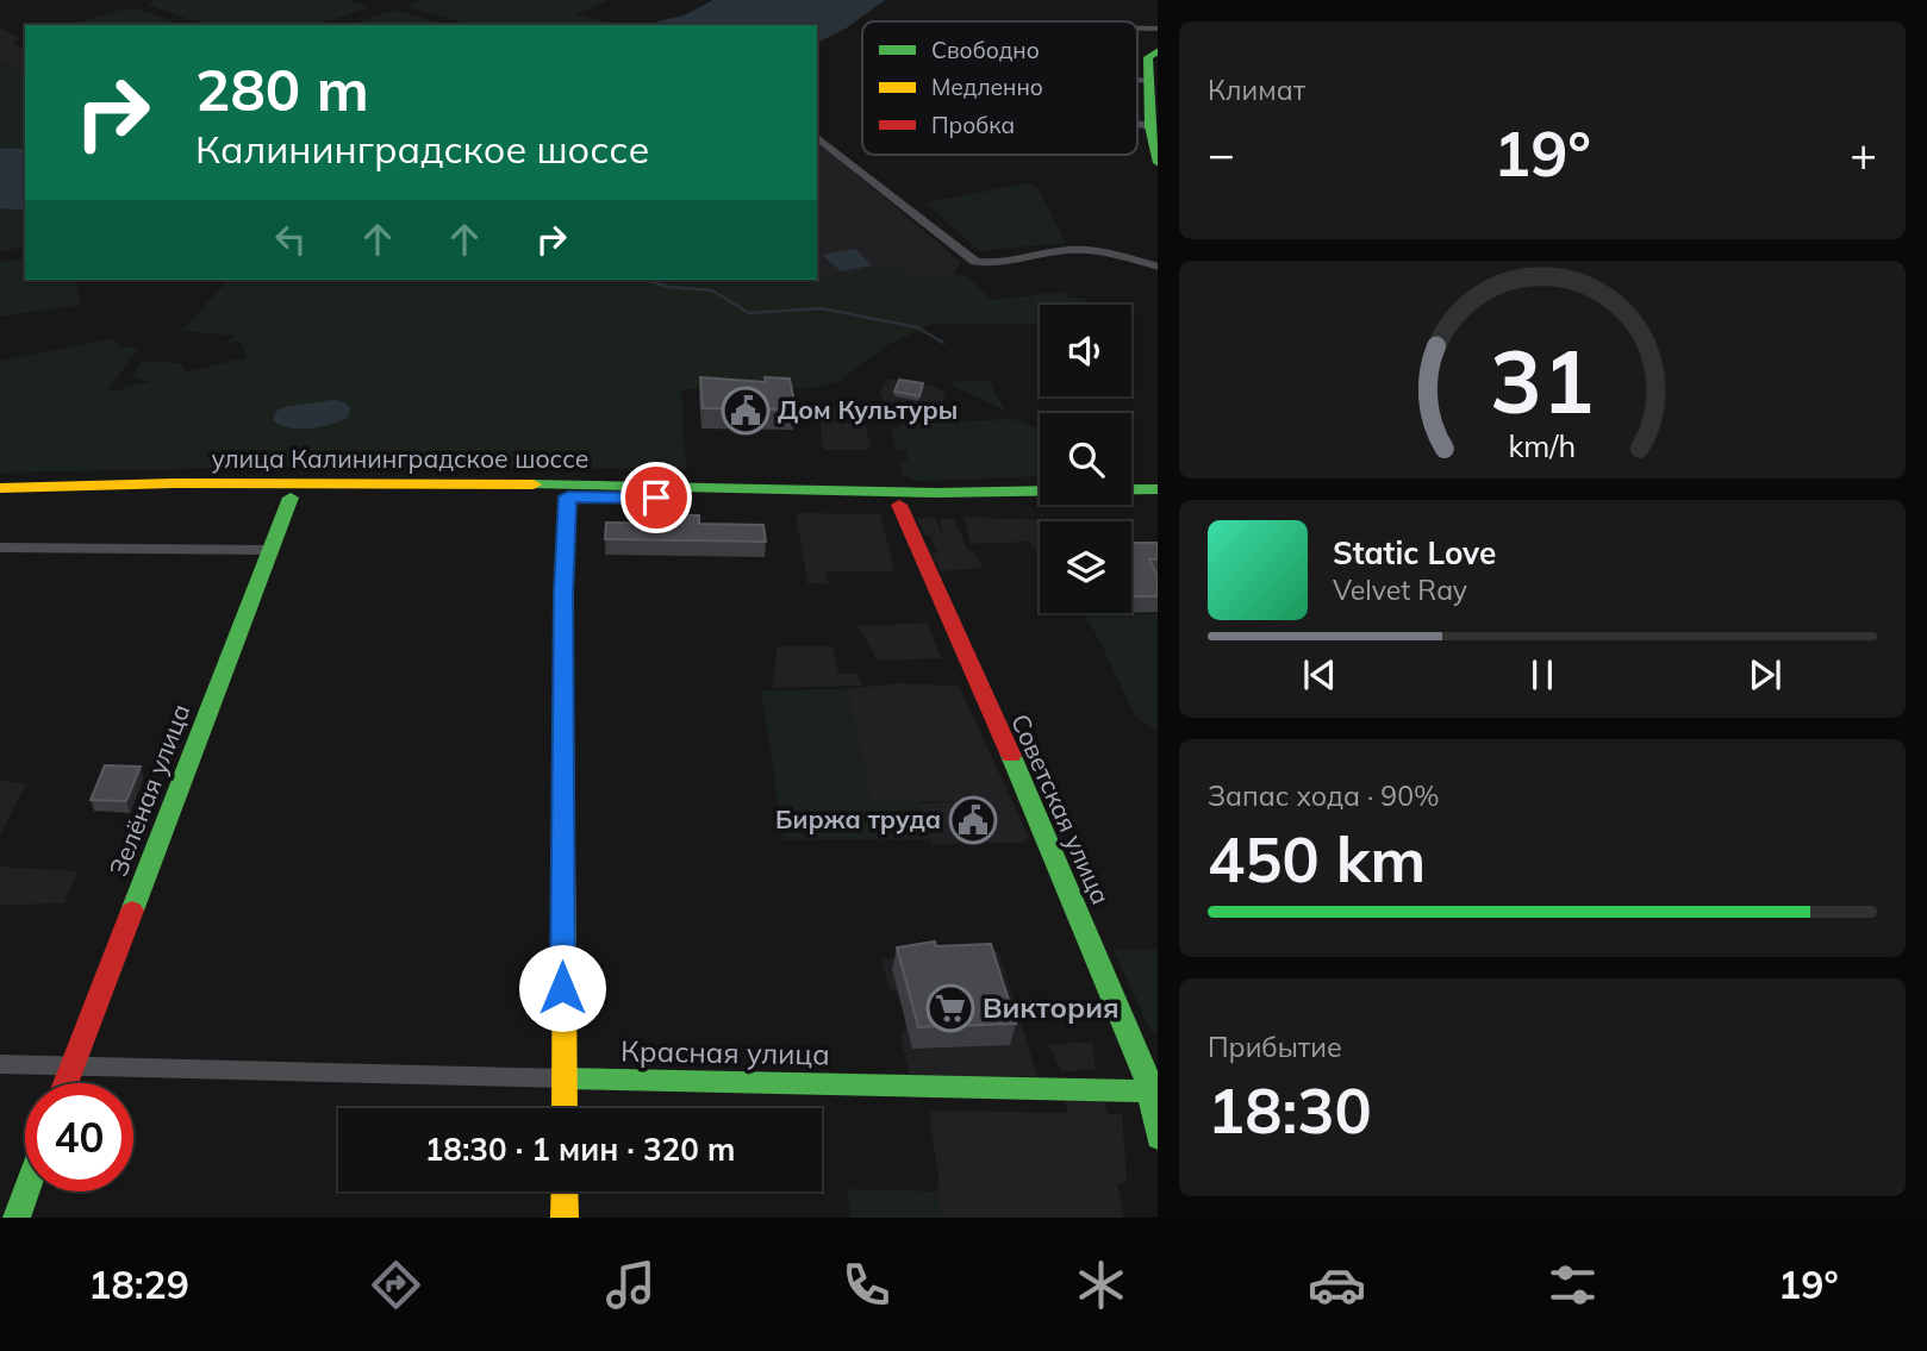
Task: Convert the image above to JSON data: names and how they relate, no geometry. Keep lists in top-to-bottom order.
{
  "streets": {
    "main road": [
      "улица Калининградское шоссе",
      "Зелёная улица",
      "Советская улица",
      "Красная улица"
    ]
  },
  "crossings": [
    ["улица Калининградское шоссе", "Советская улица"],
    ["Зелёная улица", "Красная улица"],
    ["Советская улица", "Красная улица"]
  ],
  "places": {
    "public building": ["Дом Культуры", "Биржа труда"],
    "supermarket": ["Виктория"]
  },
  "legend": ["Свободно", "Медленно", "Пробка"],
  "page": {
    "tile": [
      "Климат",
      ["Запас хода · 90%", "450 km"],
      ["Прибытие", "18:30"]
    ],
    "turn": ["280 m", "Калининградское шоссе"],
    "heat": ["−", "19°", "+"],
    "song": ["Static Love", "Velvet Ray"],
    "limit": "40",
    "trip": "18:30 · 1 мин · 320 m",
    "tabs": ["18:29", "19°"],
    "gauge": ["31", "km/h"]
  }
}
